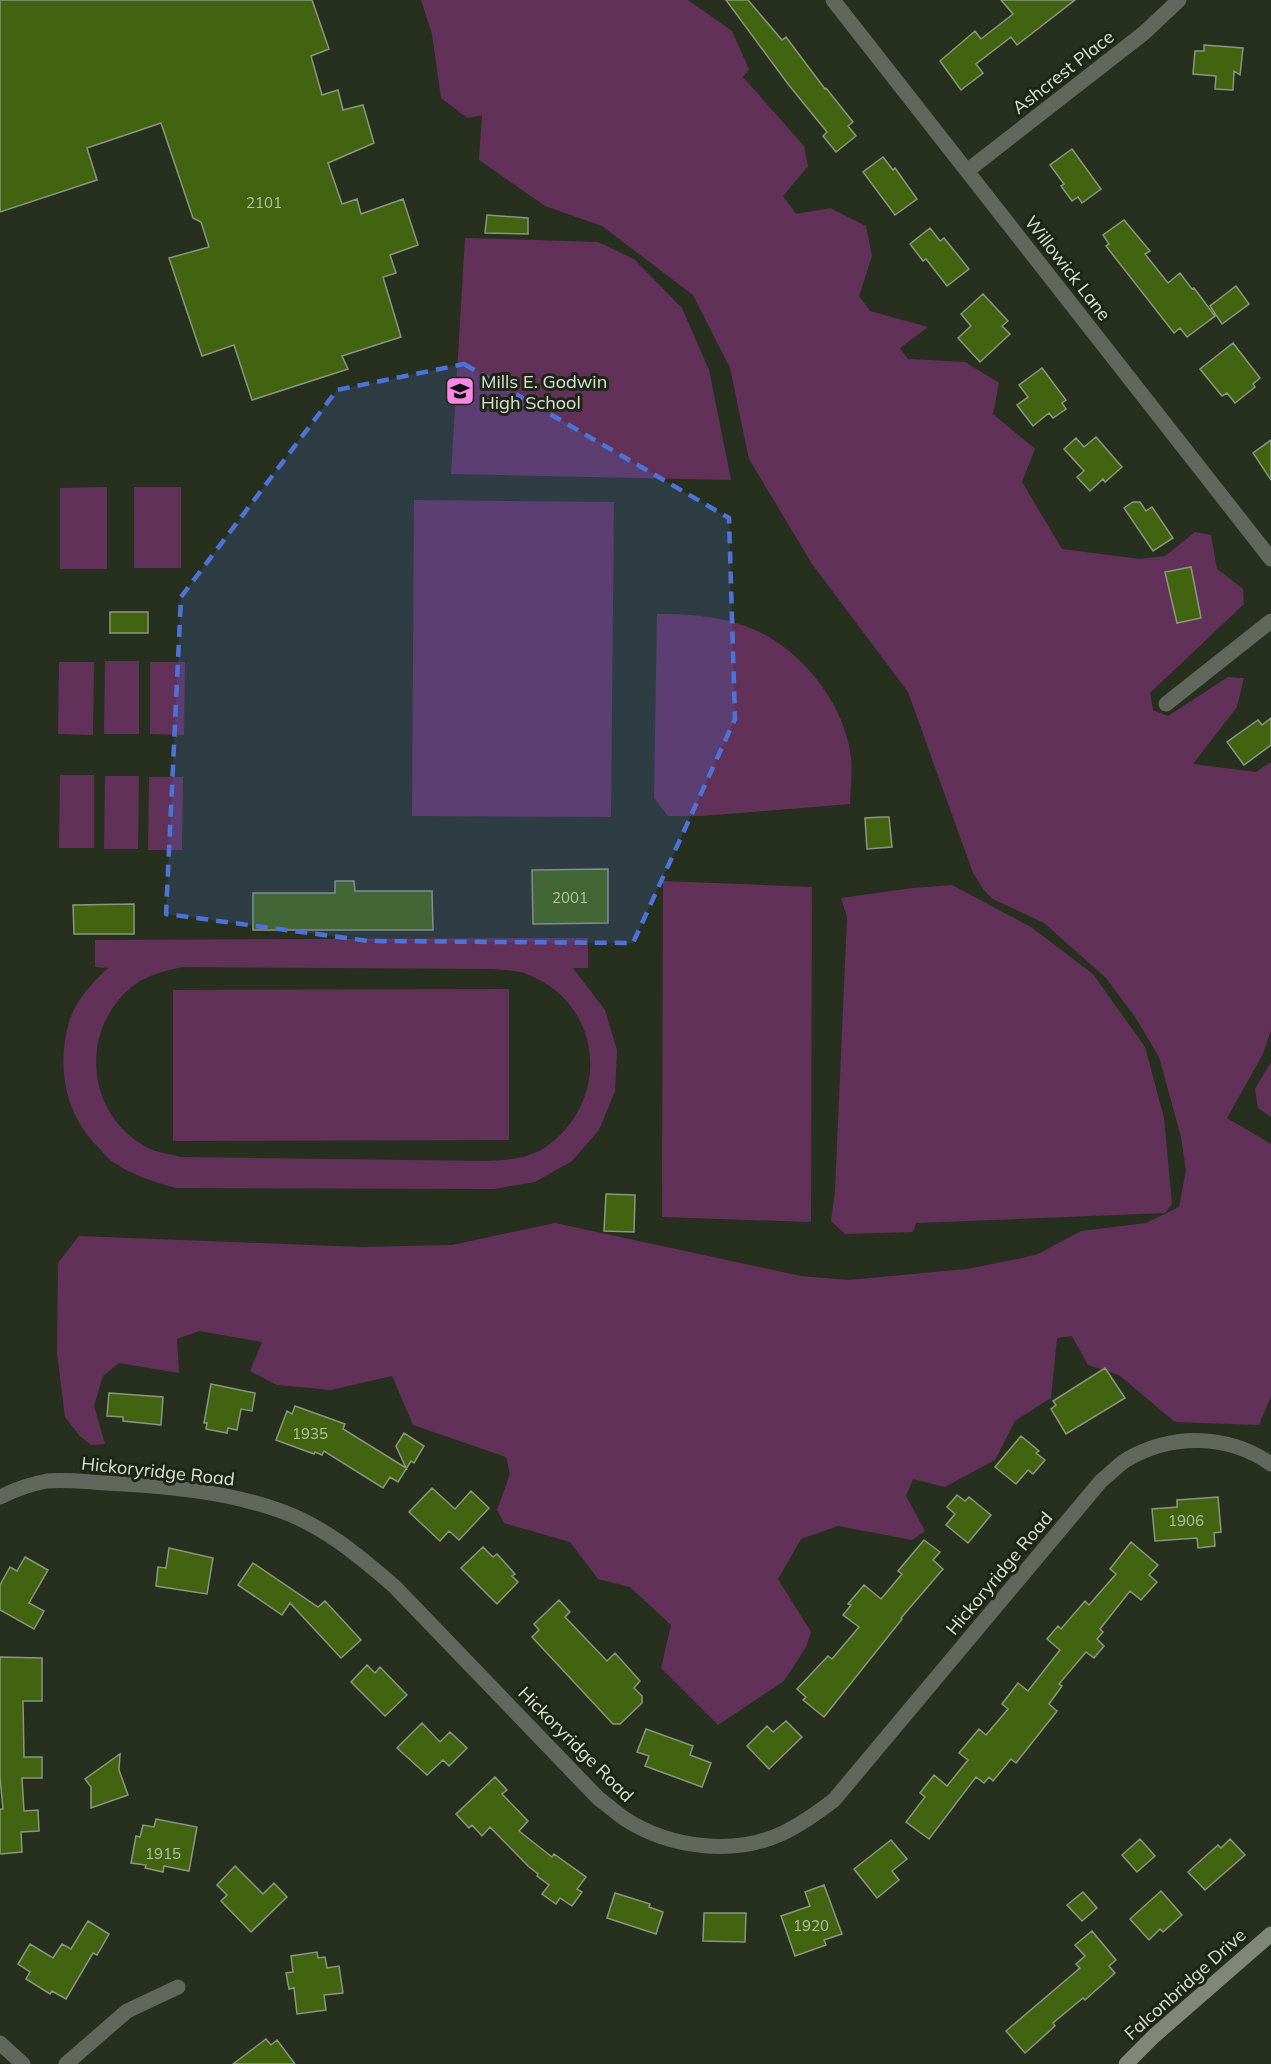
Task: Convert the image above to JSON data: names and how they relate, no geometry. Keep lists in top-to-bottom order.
{
  "streets": {
    "street": [
      "Ashcrest Place",
      "Willowick Lane",
      "Hickoryridge Road",
      "Falconbridge Drive"
    ]
  },
  "crossings": [
    ["Ashcrest Place", "Willowick Lane"]
  ],
  "places": {
    "school or university": ["Mills E. Godwin High School"]
  },
  "house_numbers": [
    "2101",
    "2001",
    "1935",
    "1906",
    "1915",
    "1920"
  ]
}
